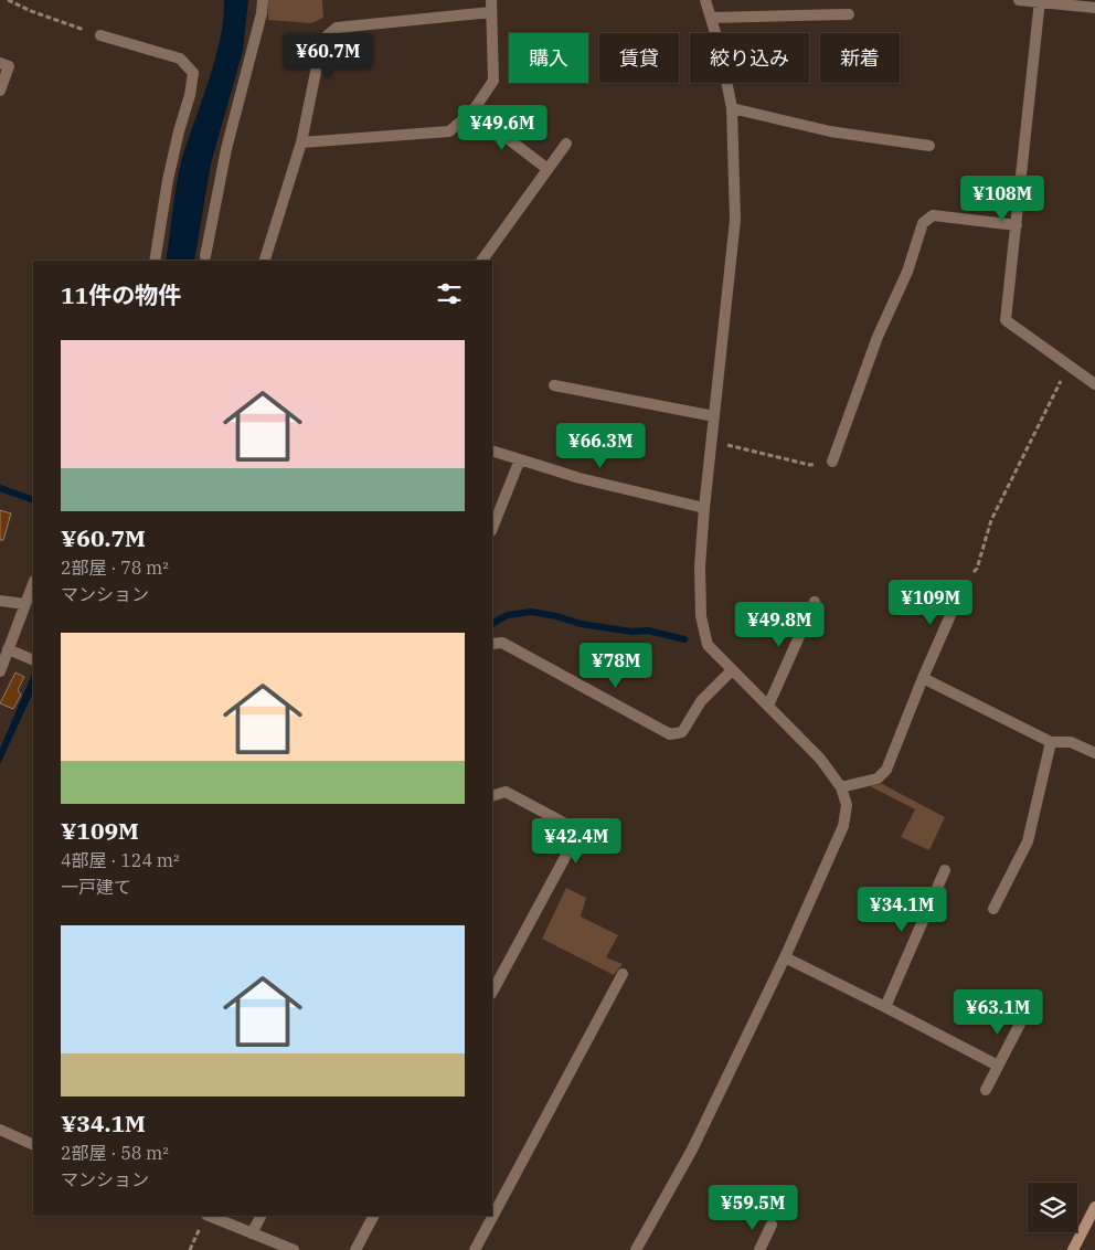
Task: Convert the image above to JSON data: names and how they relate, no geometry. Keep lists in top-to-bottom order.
{
  "page": {
    "price": [
      "¥60.7M",
      "¥49.6M",
      "¥108M",
      "¥66.3M",
      "¥109M",
      "¥49.8M",
      "¥78M",
      "¥42.4M",
      "¥34.1M",
      "¥63.1M",
      "¥59.5M"
    ],
    "chip": [
      "購入",
      "賃貸",
      "絞り込み",
      "新着"
    ],
    "heading": "11件の物件",
    "list": [
      {
        "name": "¥60.7M",
        "note": "2部屋 · 78 m² · マンション"
      },
      {
        "name": "¥109M",
        "note": "4部屋 · 124 m² · 一戸建て"
      },
      {
        "name": "¥34.1M",
        "note": "2部屋 · 58 m² · マンション"
      }
    ]
  }
}
